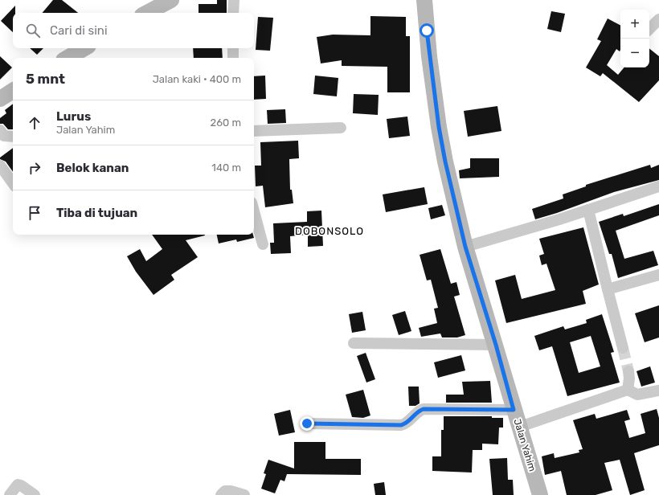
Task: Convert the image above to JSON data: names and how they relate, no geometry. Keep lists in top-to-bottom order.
{
  "streets": {
    "street": ["Jalan Yahim"]
  },
  "districts": ["DOBONSOLO"],
  "page": {
    "map_buttons": ["+", "−"],
    "search": "Cari di sini",
    "heading": ["5 mnt", "Jalan kaki · 400 m"],
    "list": [
      ["Lurus", "Jalan Yahim", "260 m"],
      ["Belok kanan", "140 m"],
      "Tiba di tujuan"
    ]
  }
}
